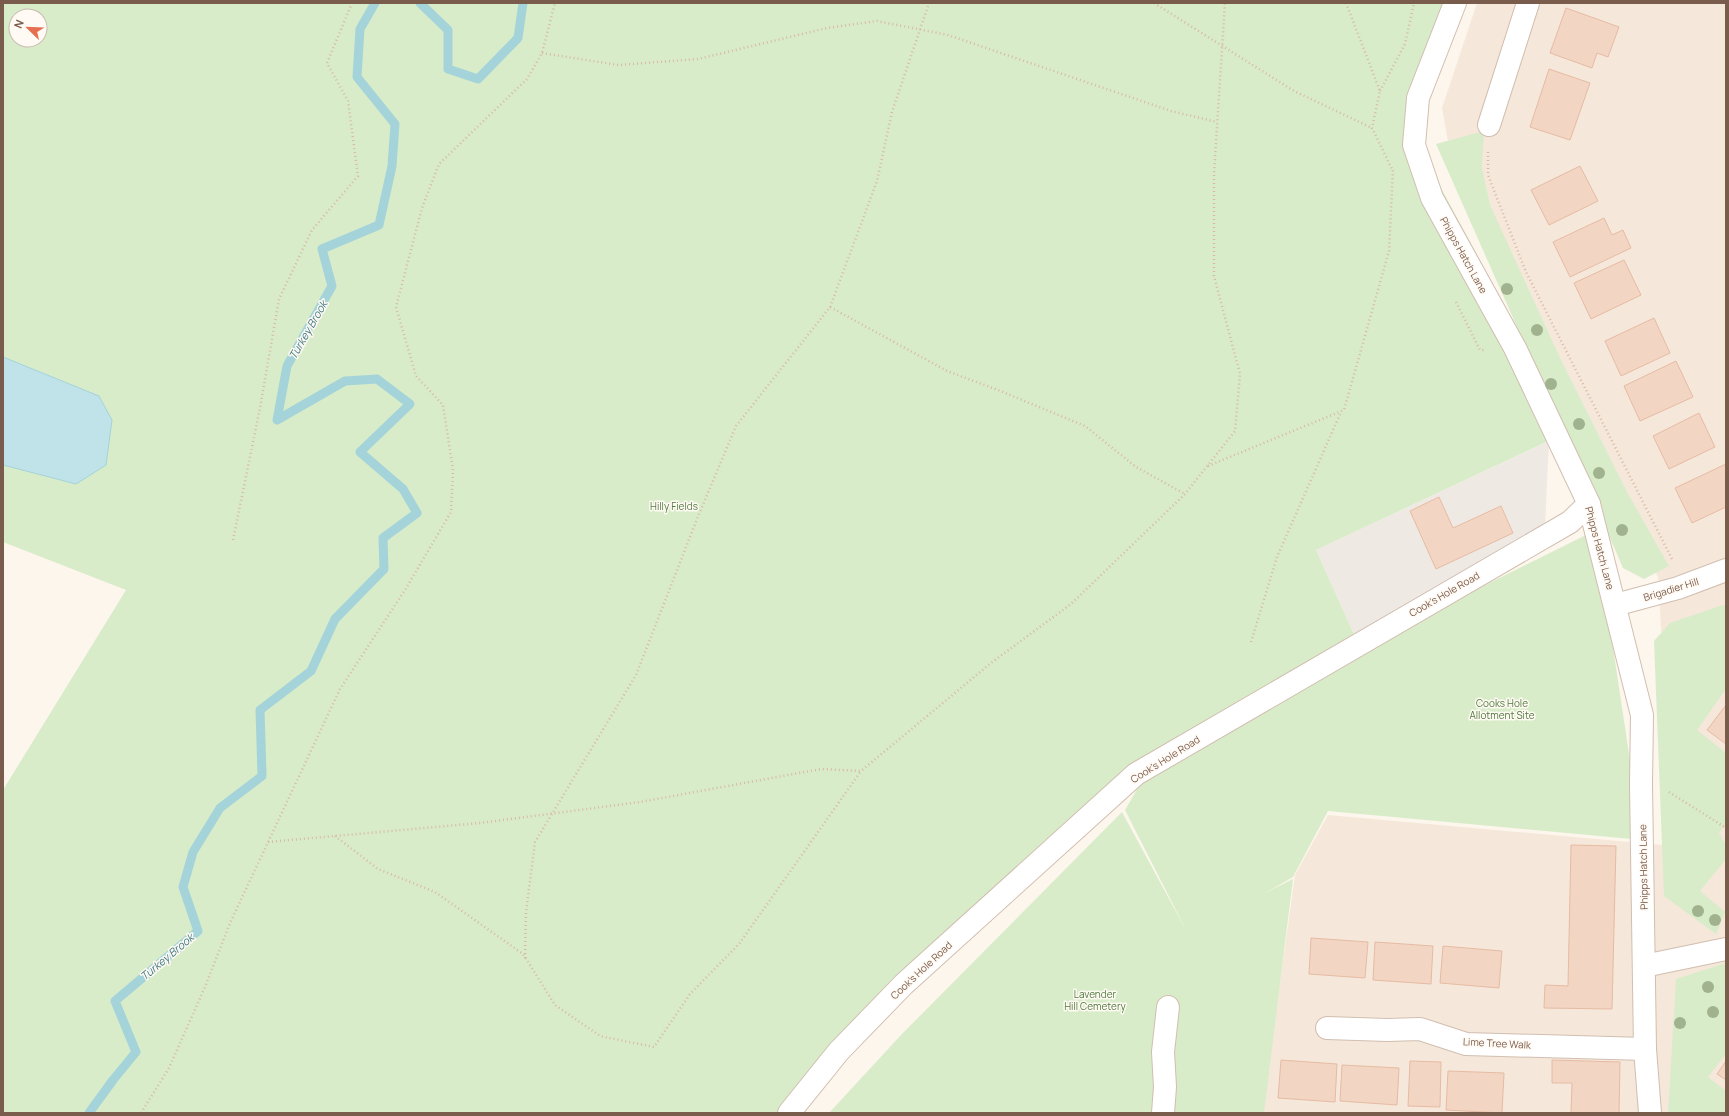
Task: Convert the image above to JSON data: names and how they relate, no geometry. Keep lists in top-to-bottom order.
{
  "streets": {
    "street": [
      "Phipps Hatch Lane",
      "Brigadier Hill",
      "Cook's Hole Road",
      "Lime Tree Walk"
    ]
  },
  "crossings": [
    ["Phipps Hatch Lane", "Brigadier Hill"],
    ["Phipps Hatch Lane", "Cook's Hole Road"],
    ["Phipps Hatch Lane", "Lime Tree Walk"]
  ],
  "water": ["Turkey Brook"],
  "parks": ["Hilly Fields", "Cooks Hole Allotment Site", "Lavender Hill Cemetery"],
  "north": "top left"
}
